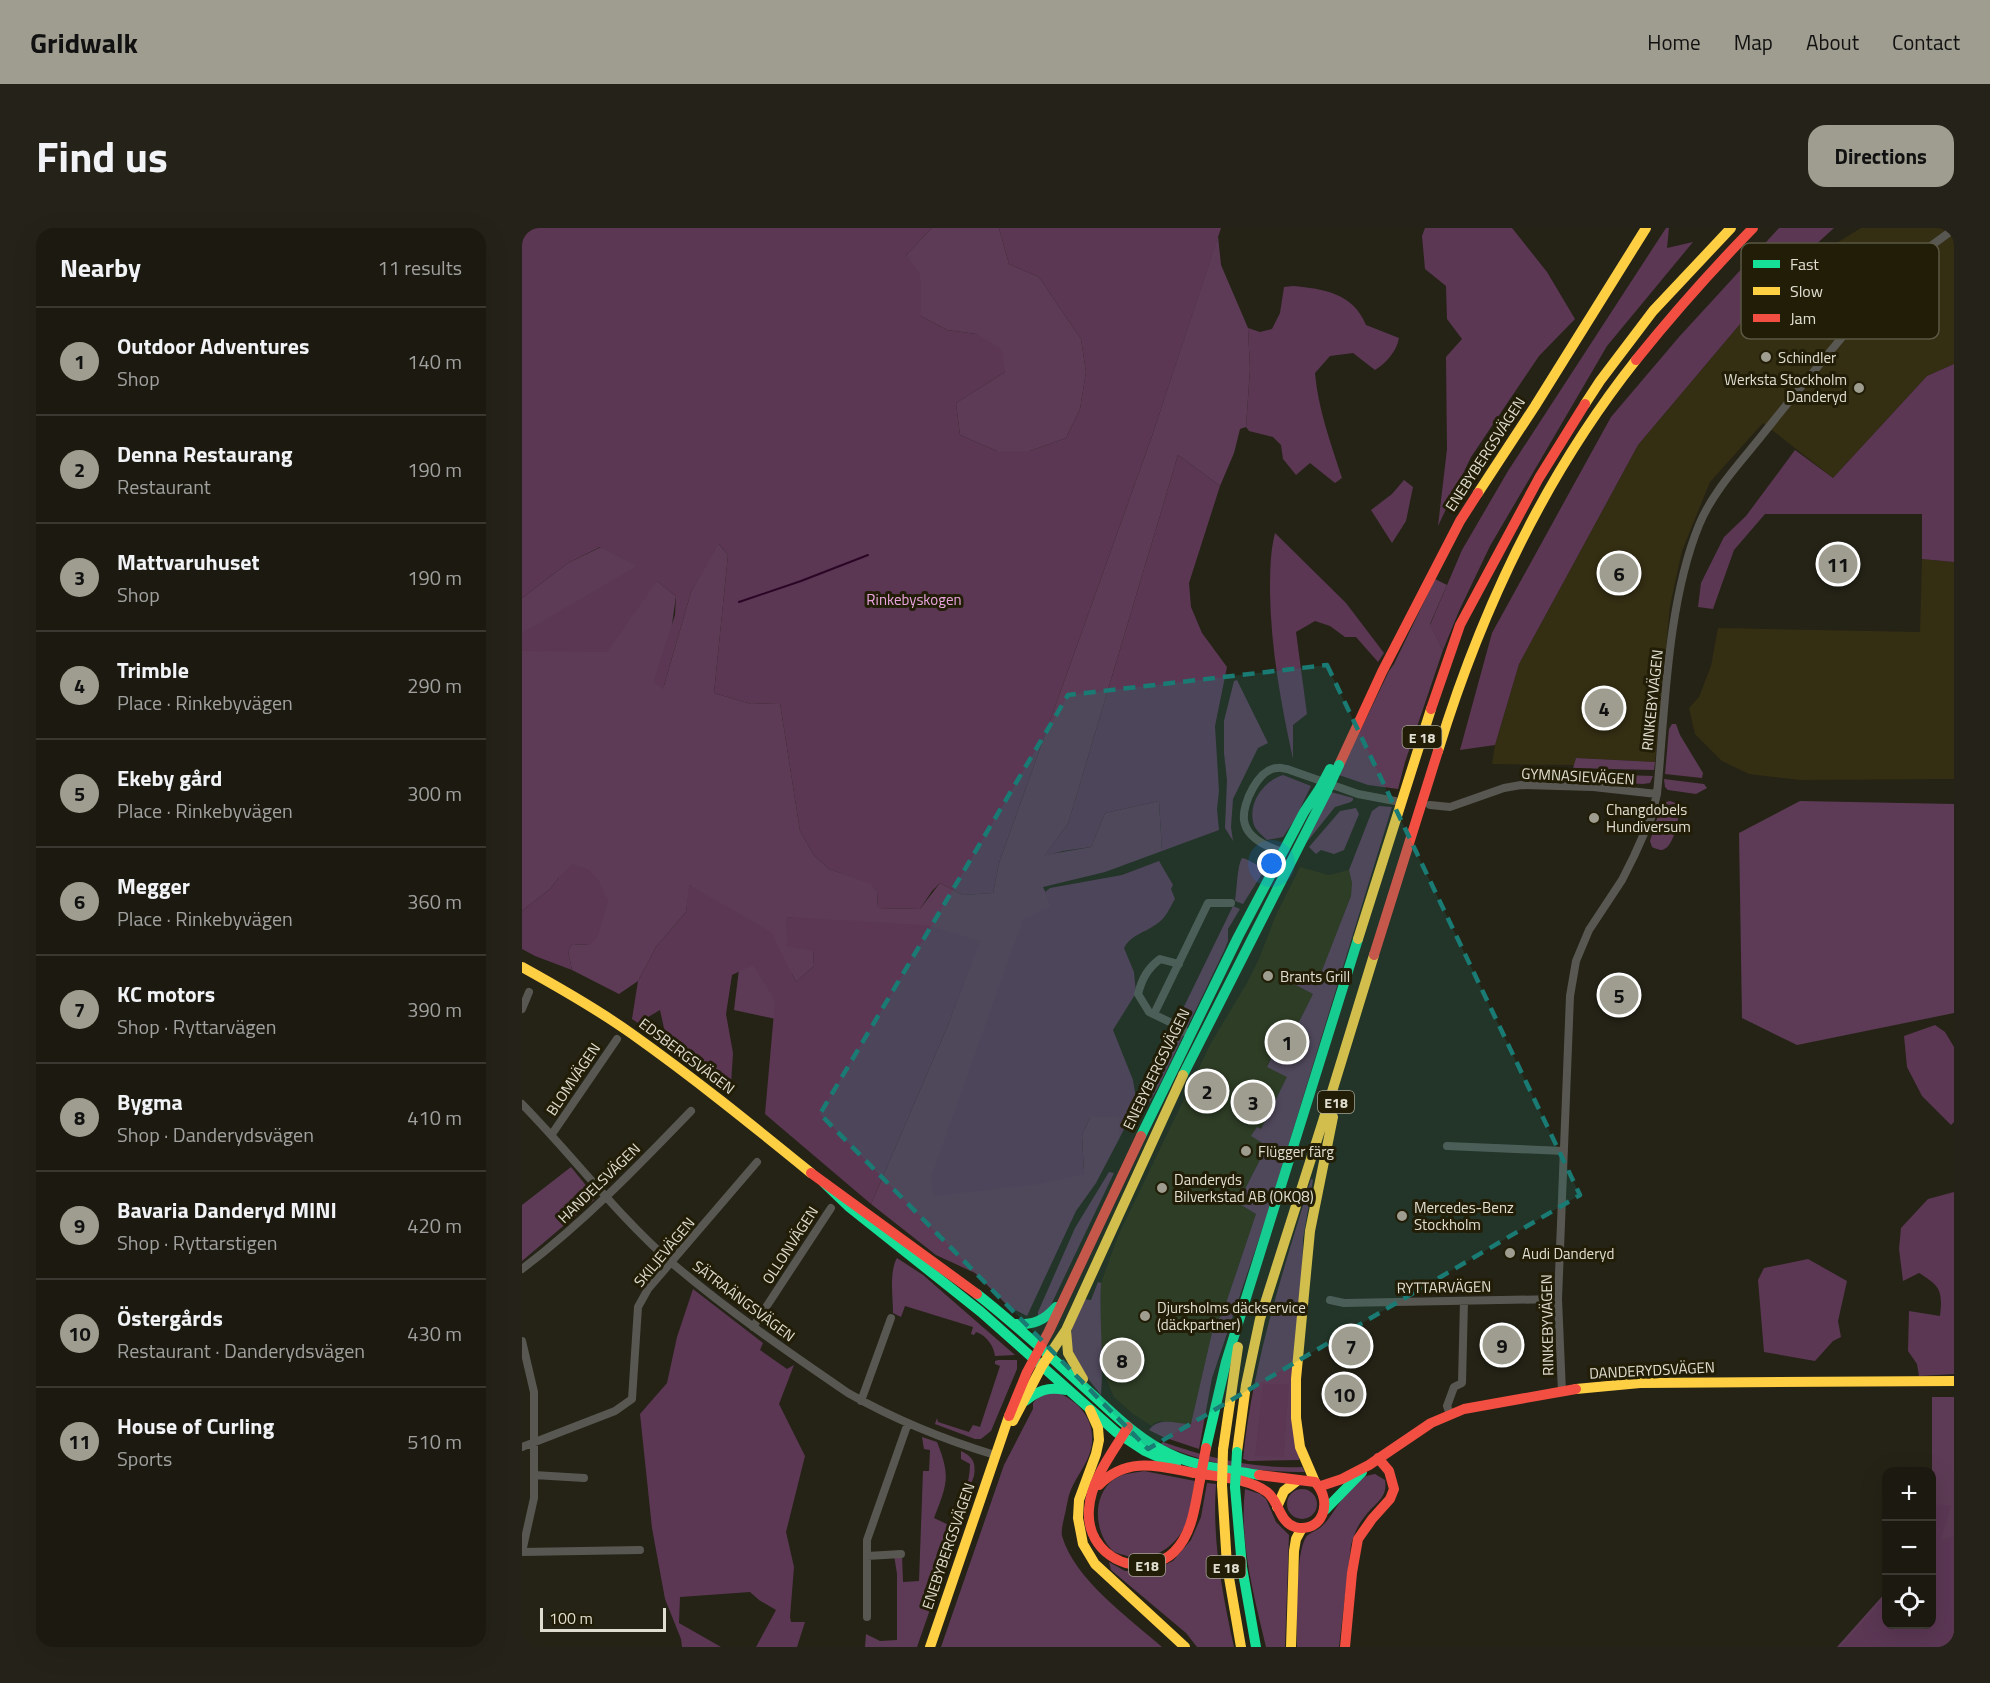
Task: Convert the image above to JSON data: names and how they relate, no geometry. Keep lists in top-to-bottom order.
{
  "streets": {
    "main road": [
      "ENEBYBERGSVÄGEN",
      "E 18",
      "EDSBERGSVÄGEN",
      "E18",
      "DANDERYDSVÄGEN"
    ],
    "street": [
      "RINKEBYVÄGEN",
      "GYMNASIEVÄGEN",
      "BLOMVÄGEN",
      "HANDELSVÄGEN",
      "OLLONVÄGEN",
      "SKILJEVÄGEN",
      "RYTTARVÄGEN",
      "SÄTRAÄNGSVÄGEN"
    ]
  },
  "crossings": [
    ["ENEBYBERGSVÄGEN", "EDSBERGSVÄGEN"],
    ["ENEBYBERGSVÄGEN", "SÄTRAÄNGSVÄGEN"],
    ["RINKEBYVÄGEN", "GYMNASIEVÄGEN"],
    ["RINKEBYVÄGEN", "RYTTARVÄGEN"],
    ["RINKEBYVÄGEN", "DANDERYDSVÄGEN"],
    ["E 18", "E18"],
    ["BLOMVÄGEN", "SÄTRAÄNGSVÄGEN"],
    ["E18", "DANDERYDSVÄGEN"],
    ["HANDELSVÄGEN", "SÄTRAÄNGSVÄGEN"],
    ["OLLONVÄGEN", "SÄTRAÄNGSVÄGEN"],
    ["SKILJEVÄGEN", "SÄTRAÄNGSVÄGEN"]
  ],
  "parks": ["Rinkebyskogen"],
  "places": [
    "Schindler",
    "Werksta Stockholm Danderyd",
    "Changdobels Hundiversum",
    "Brants Grill",
    "Flügger färg",
    "Danderyds Bilverkstad AB (OKQ8)",
    "Mercedes-Benz Stockholm",
    "Audi Danderyd",
    "Djursholms däckservice (däckpartner)"
  ],
  "legend": ["Fast", "Slow", "Jam"],
  "scale_bar": "100 m",
  "page": {
    "header": "Gridwalk",
    "nav": [
      "Home",
      "Map",
      "About",
      "Contact"
    ],
    "title": "Find us",
    "buttons": "Directions",
    "heading": ["Nearby", "11 results"],
    "list": [
      {
        "mark": "1",
        "name": "Outdoor Adventures",
        "note": "Shop",
        "value": "140 m"
      },
      {
        "mark": "2",
        "name": "Denna Restaurang",
        "note": "Restaurant",
        "value": "190 m"
      },
      {
        "mark": "3",
        "name": "Mattvaruhuset",
        "note": "Shop",
        "value": "190 m"
      },
      {
        "mark": "4",
        "name": "Trimble",
        "note": "Place · Rinkebyvägen",
        "value": "290 m"
      },
      {
        "mark": "5",
        "name": "Ekeby gård",
        "note": "Place · Rinkebyvägen",
        "value": "300 m"
      },
      {
        "mark": "6",
        "name": "Megger",
        "note": "Place · Rinkebyvägen",
        "value": "360 m"
      },
      {
        "mark": "7",
        "name": "KC motors",
        "note": "Shop · Ryttarvägen",
        "value": "390 m"
      },
      {
        "mark": "8",
        "name": "Bygma",
        "note": "Shop · Danderydsvägen",
        "value": "410 m"
      },
      {
        "mark": "9",
        "name": "Bavaria Danderyd MINI",
        "note": "Shop · Ryttarstigen",
        "value": "420 m"
      },
      {
        "mark": "10",
        "name": "Östergårds",
        "note": "Restaurant · Danderydsvägen",
        "value": "430 m"
      },
      {
        "mark": "11",
        "name": "House of Curling",
        "note": "Sports",
        "value": "510 m"
      }
    ],
    "pins": [
      "11",
      "6",
      "4",
      "5",
      "1",
      "2",
      "3",
      "9",
      "7",
      "8",
      "10"
    ],
    "map_buttons": ["+", "−"],
    "scale": "100 m"
  }
}
